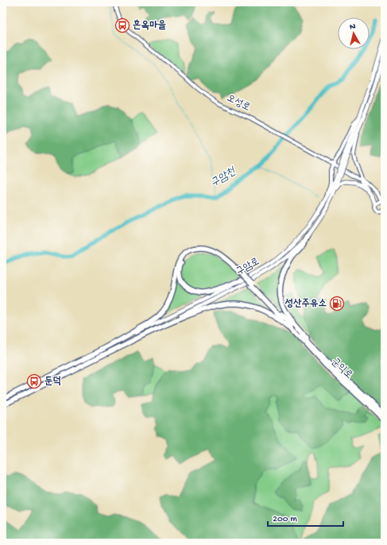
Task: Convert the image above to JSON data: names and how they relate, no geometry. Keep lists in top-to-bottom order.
{
  "streets": {
    "highway": ["구암로", "군익로"],
    "main road": ["오성로"]
  },
  "water": ["구암천"],
  "places": {
    "bus stop": ["흔옥마을", "둔덕"],
    "fuel station": ["성산주유소"]
  },
  "scale_bar": "200 m",
  "north": "top"
}
